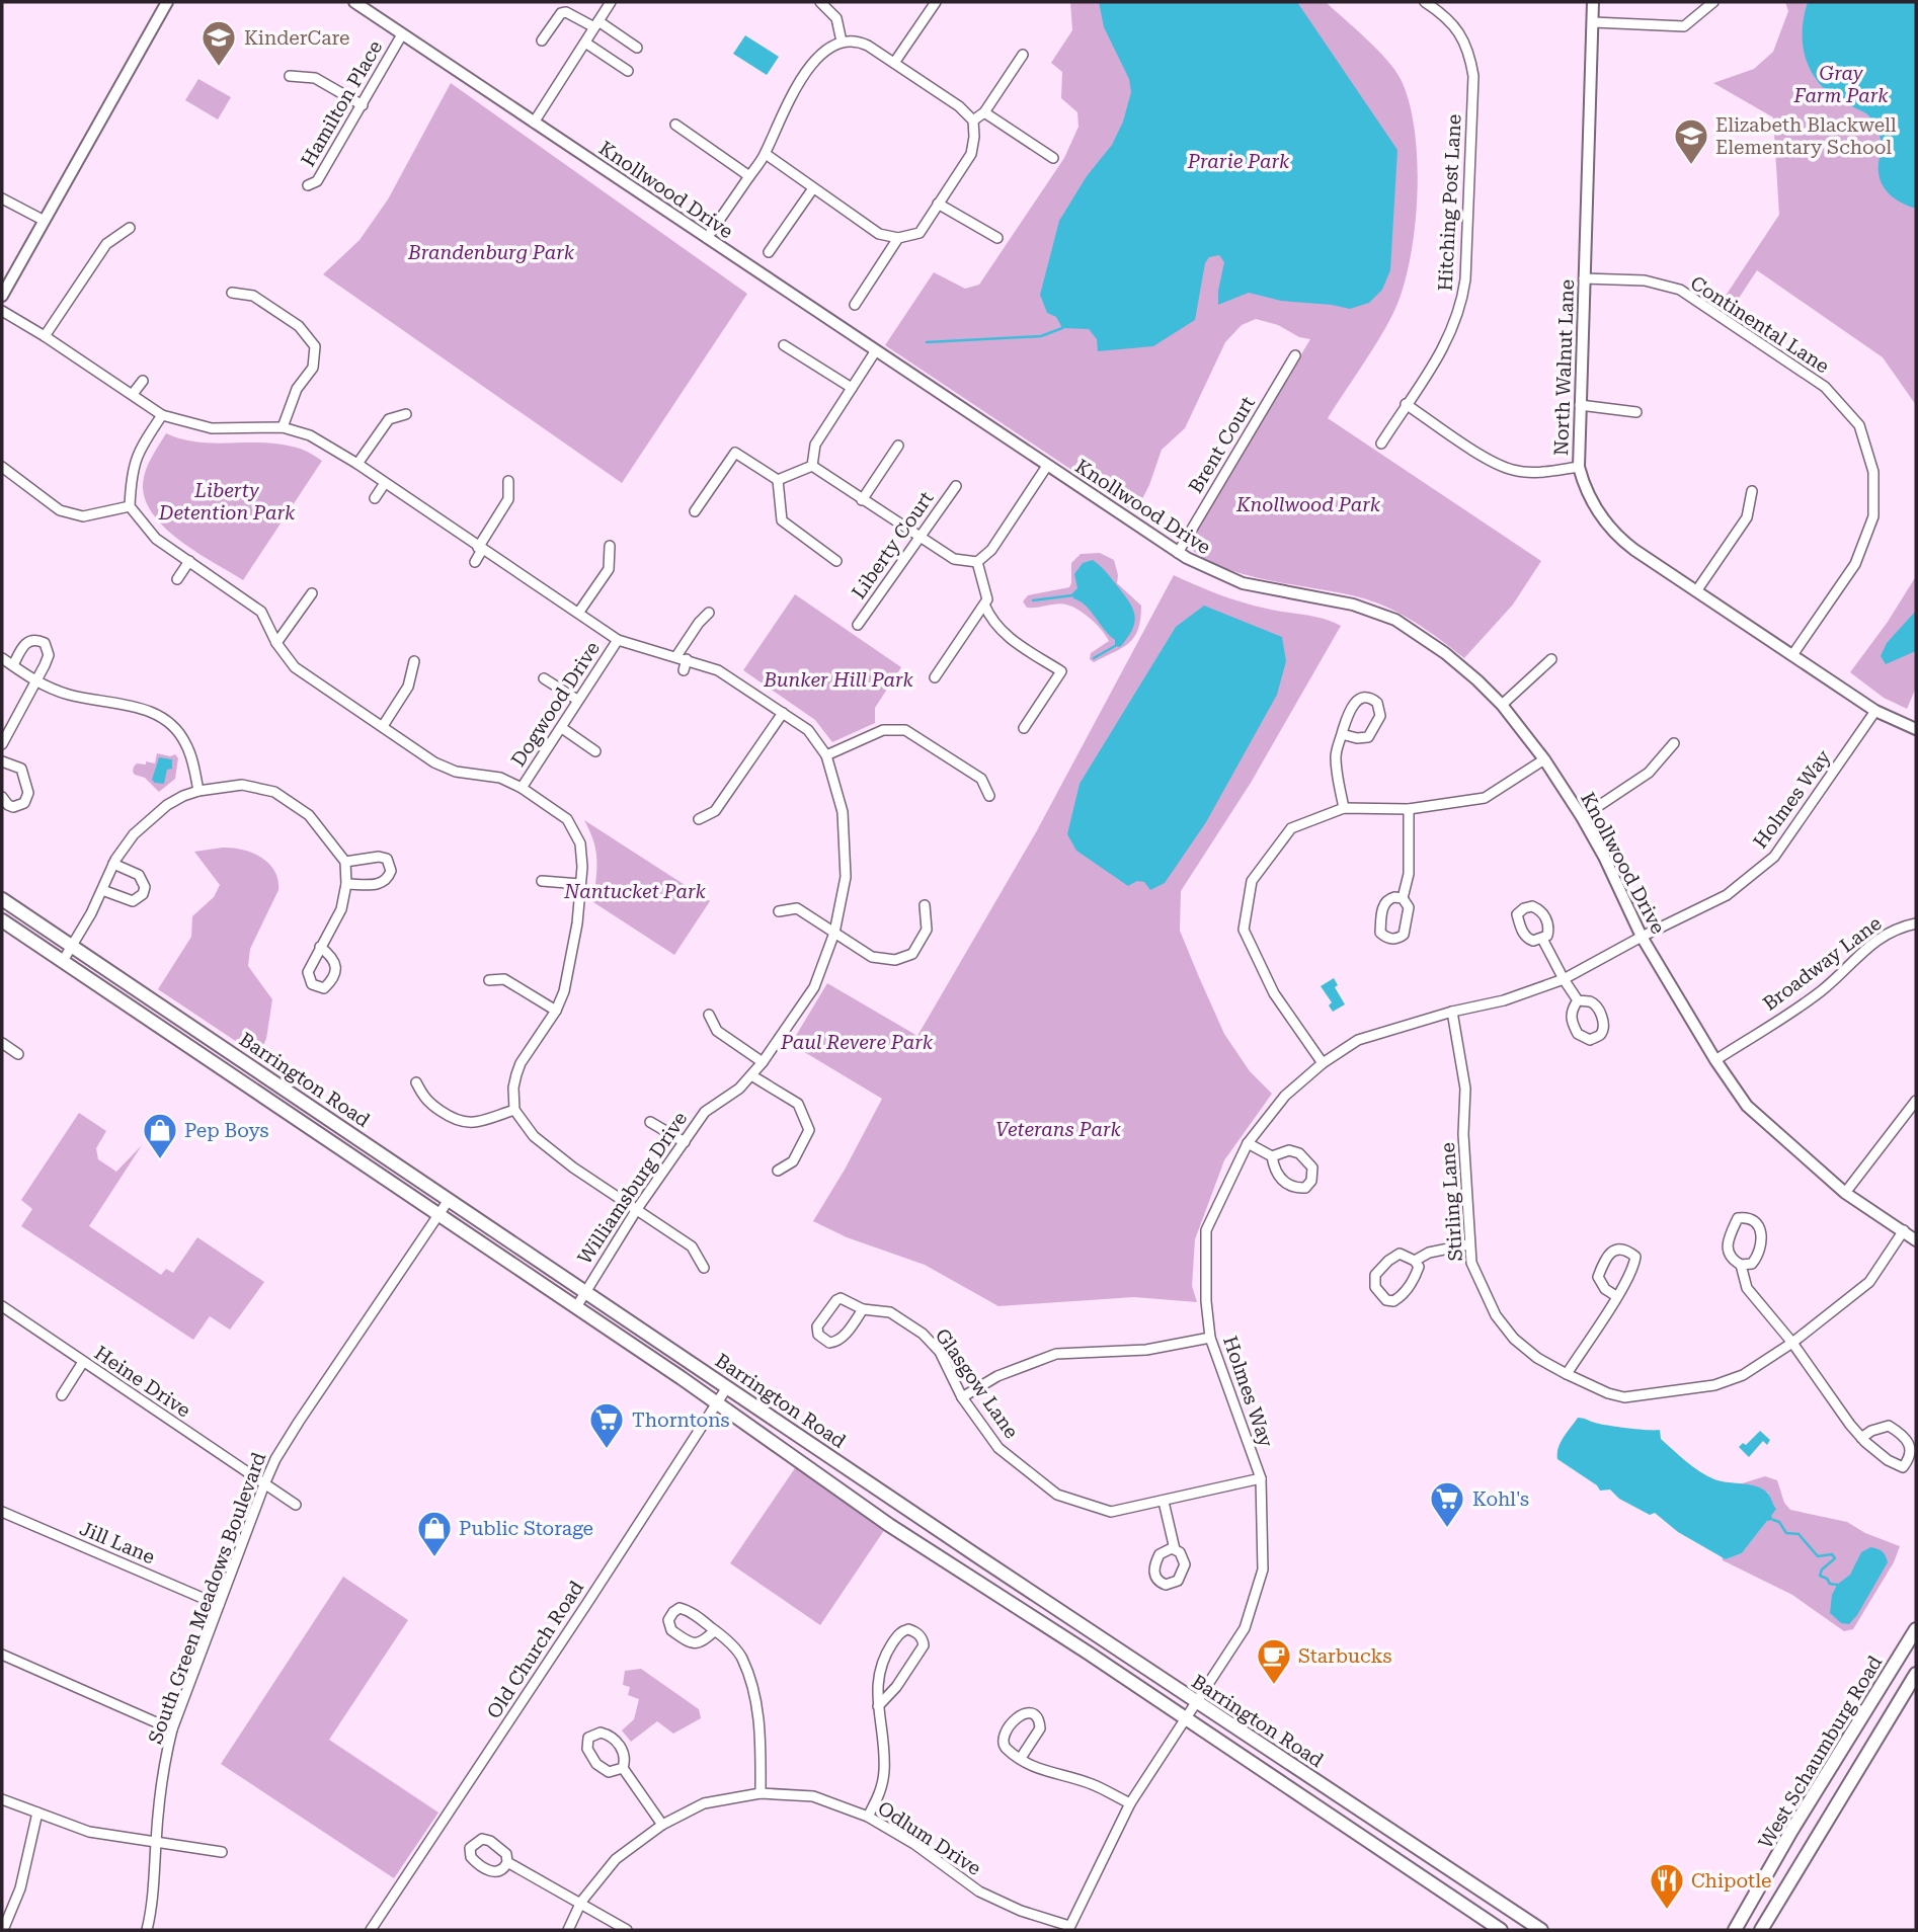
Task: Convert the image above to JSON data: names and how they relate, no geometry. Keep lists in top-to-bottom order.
{
  "streets": {
    "main road": ["Barrington Road", "West Schaumburg Road"],
    "street": [
      "Hamilton Place",
      "Knollwood Drive",
      "Hitching Post Lane",
      "Continental Lane",
      "North Walnut Lane",
      "Brent Court",
      "Liberty Court",
      "Dogwood Drive",
      "Holmes Way",
      "Broadway Lane",
      "Williamsburg Drive",
      "Stirling Lane",
      "Heine Drive",
      "Glasgow Lane",
      "Jill Lane",
      "South Green Meadows Boulevard",
      "Old Church Road",
      "Odlum Drive"
    ]
  },
  "crossings": [
    ["Hamilton Place", "Knollwood Drive"],
    ["Knollwood Drive", "Brent Court"],
    ["Knollwood Drive", "Holmes Way"],
    ["Knollwood Drive", "Broadway Lane"],
    ["Knollwood Drive", "Stirling Lane"],
    ["Continental Lane", "North Walnut Lane"],
    ["North Walnut Lane", "Holmes Way"],
    ["Dogwood Drive", "Williamsburg Drive"],
    ["Holmes Way", "Barrington Road"],
    ["Holmes Way", "Stirling Lane"],
    ["Holmes Way", "Glasgow Lane"],
    ["Holmes Way", "Odlum Drive"],
    ["Barrington Road", "Williamsburg Drive"],
    ["Barrington Road", "South Green Meadows Boulevard"],
    ["Barrington Road", "Old Church Road"],
    ["Heine Drive", "South Green Meadows Boulevard"],
    ["Jill Lane", "South Green Meadows Boulevard"]
  ],
  "parks": [
    "Gray Farm Park",
    "Prarie Park",
    "Brandenburg Park",
    "Liberty Detention Park",
    "Knollwood Park",
    "Bunker Hill Park",
    "Nantucket Park",
    "Paul Revere Park",
    "Veterans Park"
  ],
  "places": {
    "school or university": ["KinderCare", "Elizabeth Blackwell Elementary School"],
    "shop": ["Pep Boys", "Public Storage"],
    "supermarket": ["Thorntons", "Kohl's"],
    "cafe": ["Starbucks"],
    "restaurant": ["Chipotle"]
  }
}
